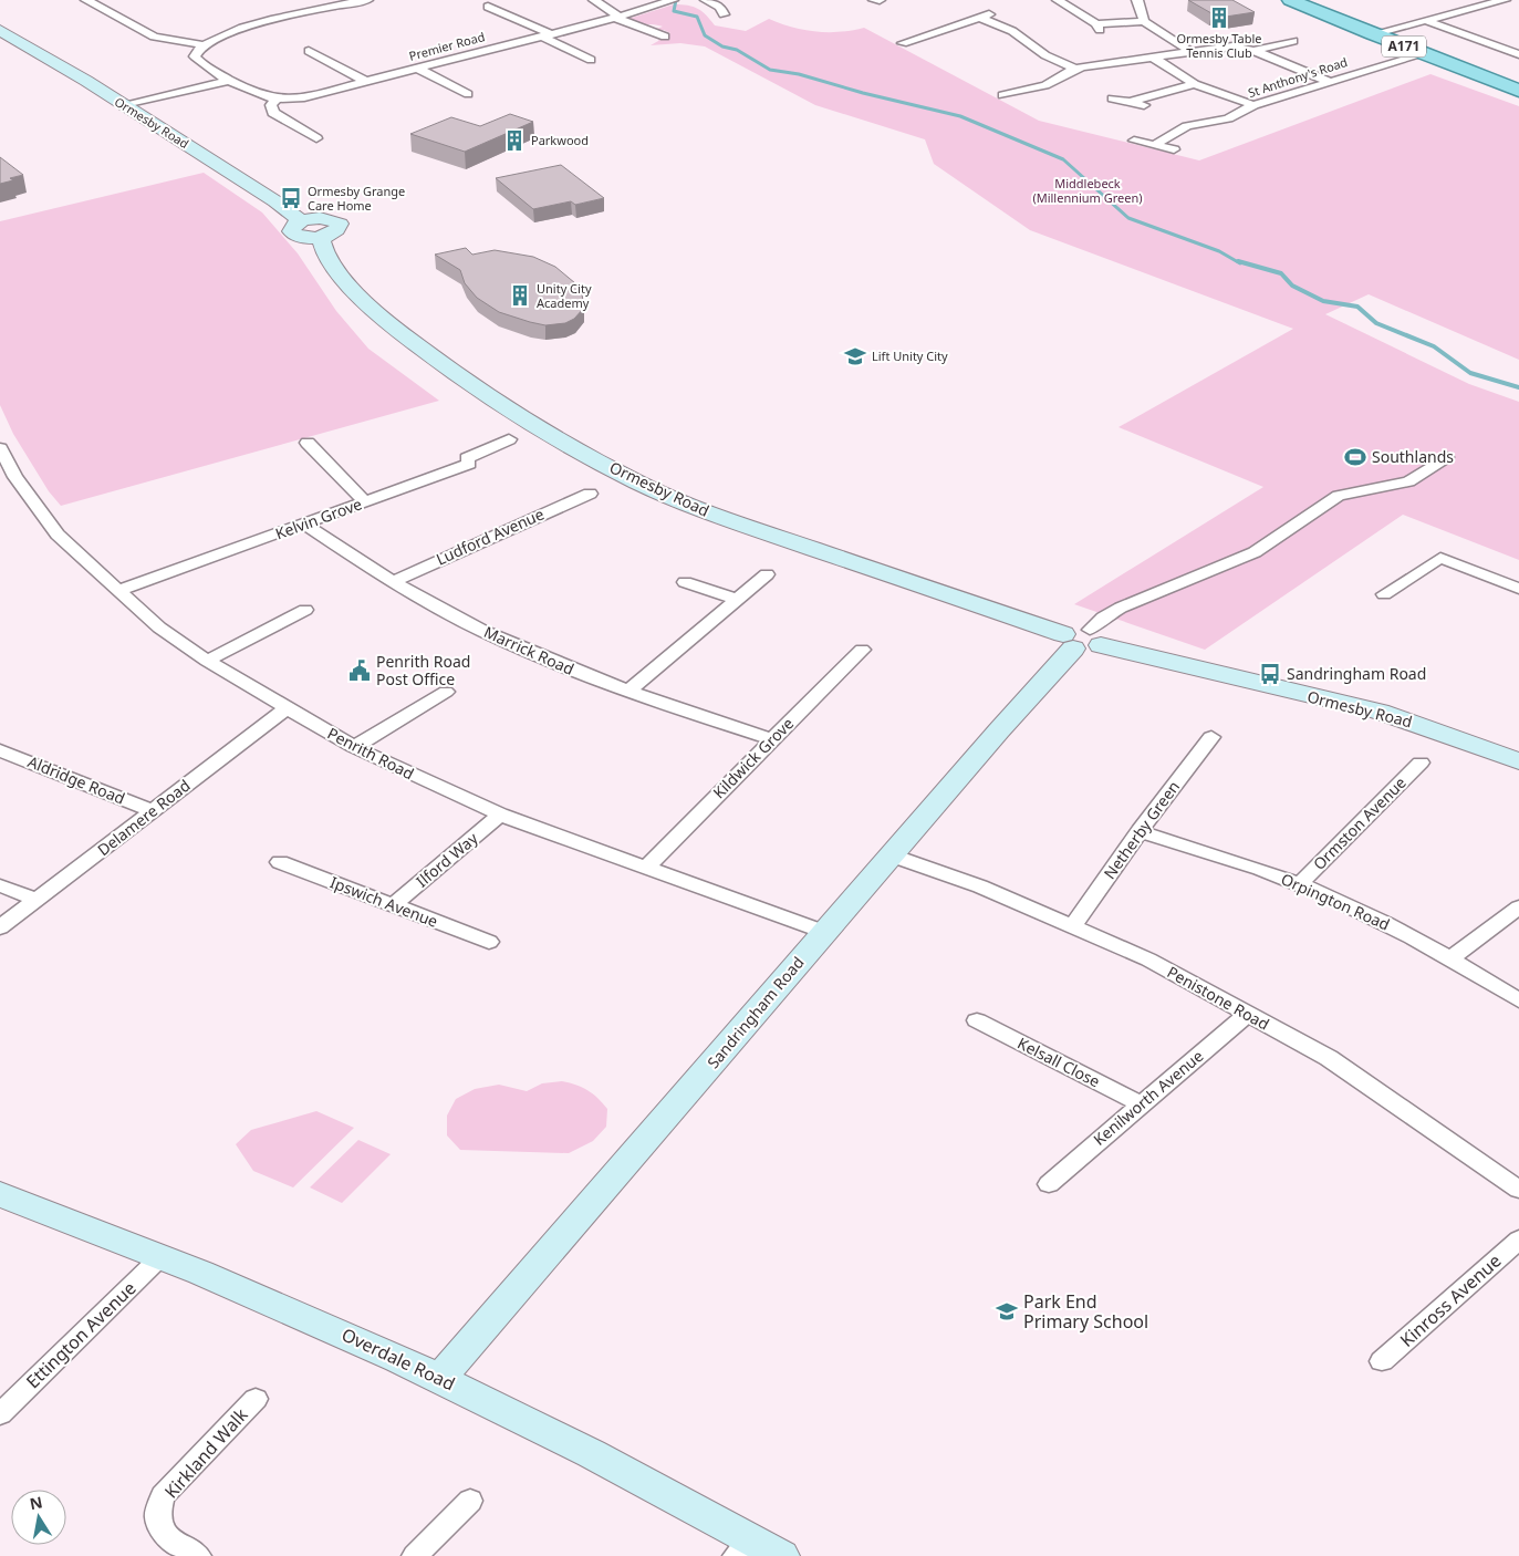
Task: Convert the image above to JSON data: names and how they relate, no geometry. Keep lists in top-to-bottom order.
{
  "streets": {
    "main road": ["A171"],
    "street": [
      "Premier Road",
      "St Anthony's Road",
      "Ormesby Road",
      "Kelvin Grove",
      "Ludford Avenue",
      "Marrick Road",
      "Penrith Road",
      "Kildwick Grove",
      "Aldridge Road",
      "Delamere Road",
      "Ormston Avenue",
      "Netherby Green",
      "Ilford Way",
      "Ipswich Avenue",
      "Orpington Road",
      "Penistone Road",
      "Sandringham Road",
      "Kelsall Close",
      "Kenilworth Avenue",
      "Kinross Avenue",
      "Ettington Avenue",
      "Overdale Road",
      "Kirkland Walk"
    ]
  },
  "crossings": [
    ["A171", "St Anthony's Road"],
    ["Ormesby Road", "Sandringham Road"],
    ["Kelvin Grove", "Marrick Road"],
    ["Kelvin Grove", "Penrith Road"],
    ["Ludford Avenue", "Marrick Road"],
    ["Marrick Road", "Kildwick Grove"],
    ["Penrith Road", "Kildwick Grove"],
    ["Penrith Road", "Delamere Road"],
    ["Penrith Road", "Ilford Way"],
    ["Penrith Road", "Sandringham Road"],
    ["Aldridge Road", "Delamere Road"],
    ["Ormston Avenue", "Orpington Road"],
    ["Netherby Green", "Orpington Road"],
    ["Netherby Green", "Penistone Road"],
    ["Ilford Way", "Ipswich Avenue"],
    ["Penistone Road", "Sandringham Road"],
    ["Penistone Road", "Kenilworth Avenue"],
    ["Sandringham Road", "Overdale Road"],
    ["Kelsall Close", "Kenilworth Avenue"],
    ["Ettington Avenue", "Overdale Road"]
  ],
  "parks": ["Middlebeck (Millennium Green)"],
  "places": {
    "building": ["Ormesby Table Tennis Club", "Parkwood", "Unity City Academy"],
    "bus stop": ["Ormesby Grange Care Home", "Sandringham Road"],
    "school or university": ["Lift Unity City", "Park End Primary School"],
    "sports": ["Southlands"],
    "public building": ["Penrith Road Post Office"]
  },
  "north": "top"
}
